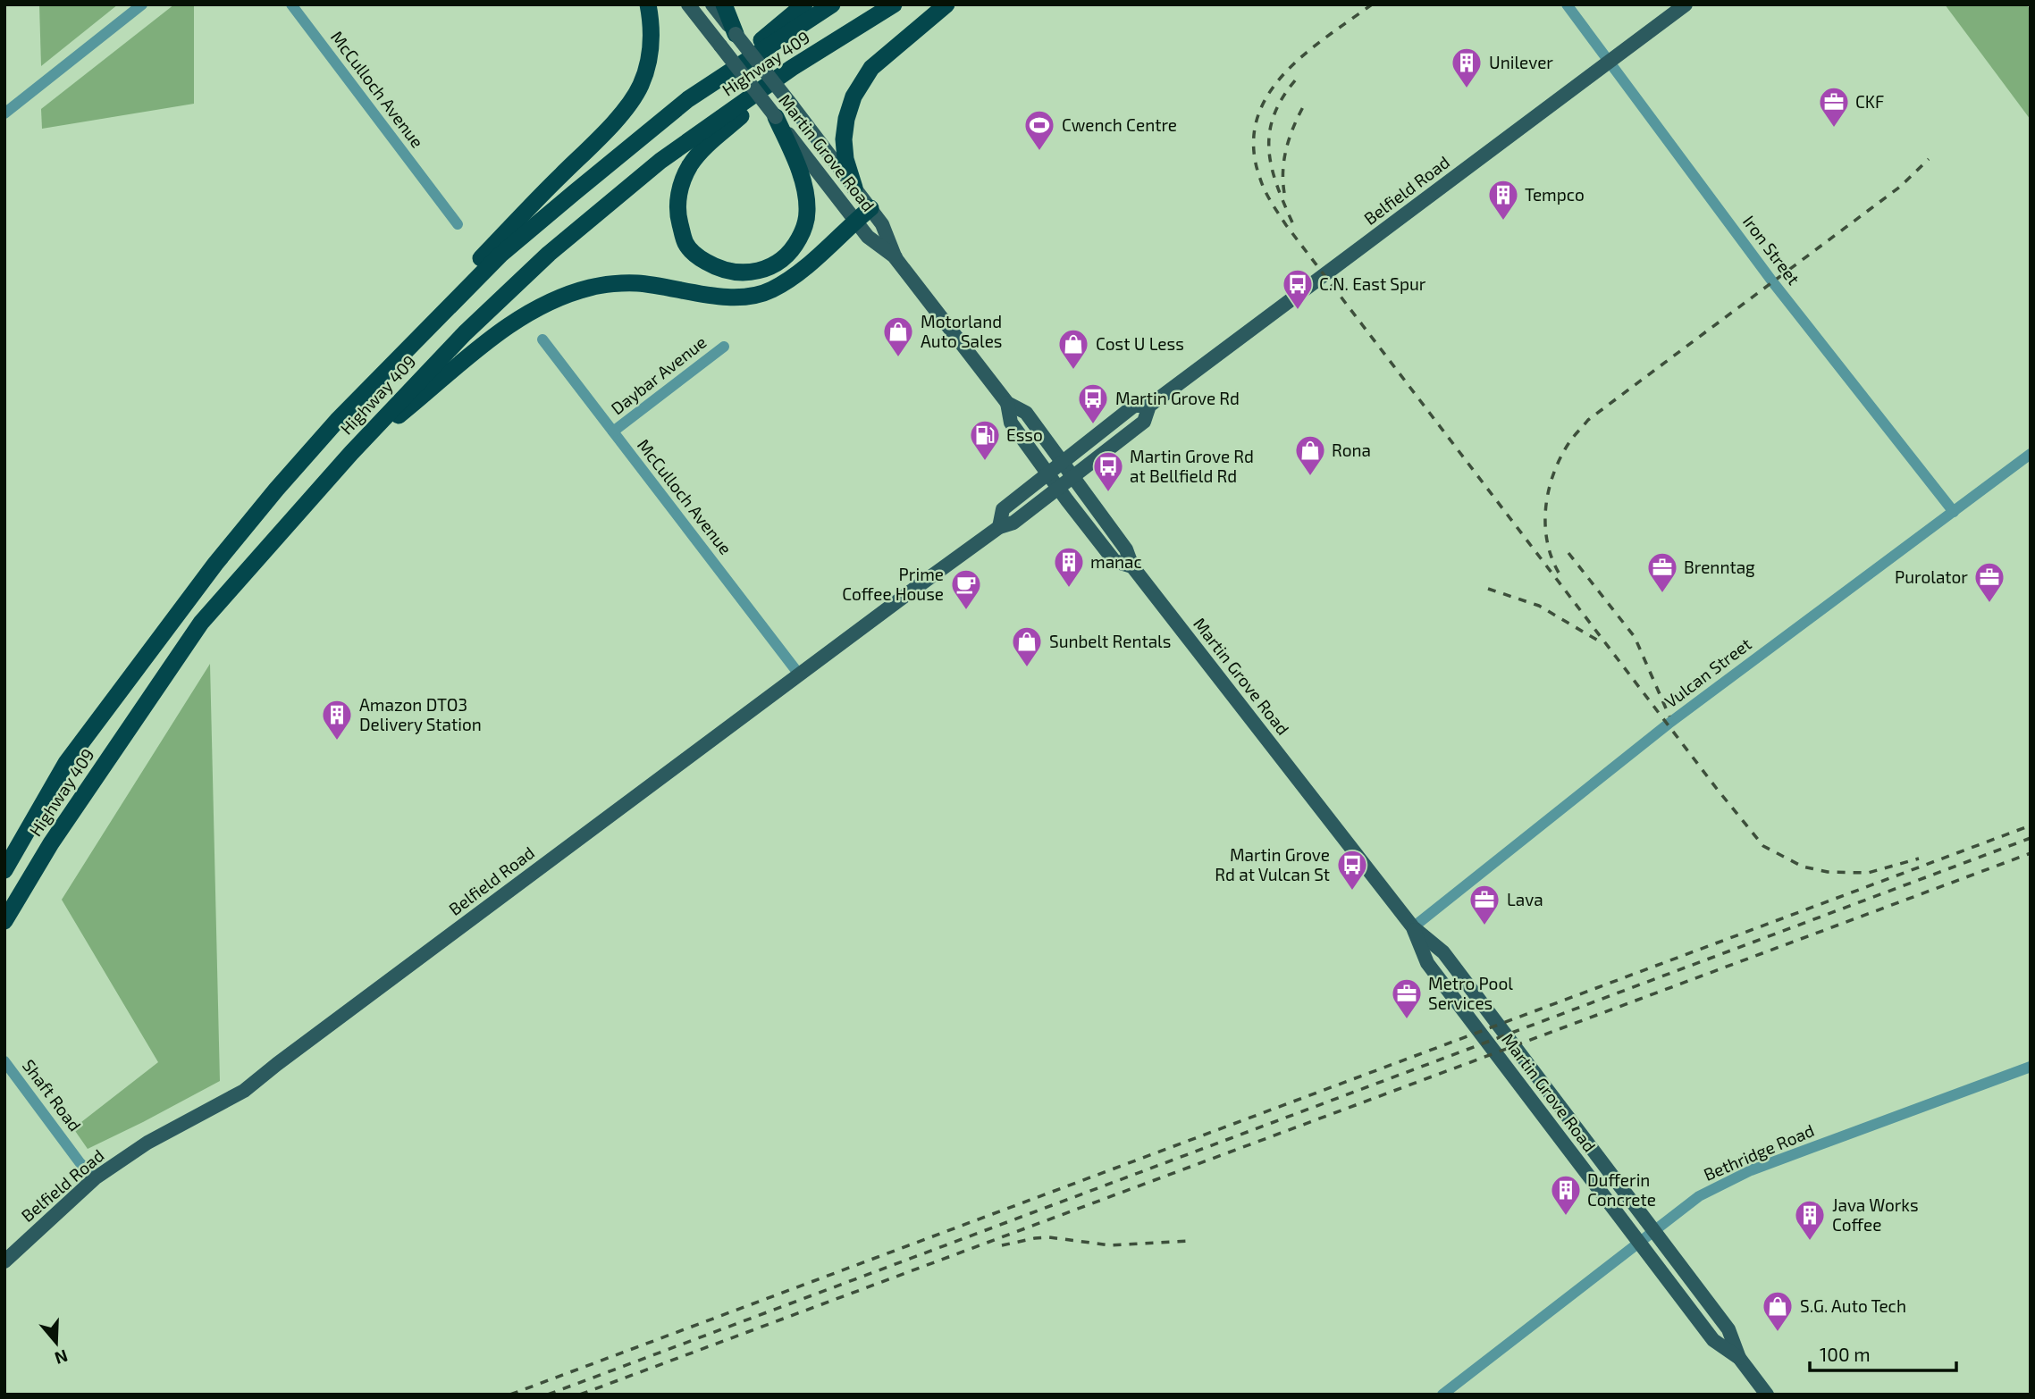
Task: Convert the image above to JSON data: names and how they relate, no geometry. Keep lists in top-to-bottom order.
{
  "streets": {
    "highway": ["Highway 409"],
    "main road": ["Martin Grove Road", "Belfield Road"],
    "street": [
      "McCulloch Avenue",
      "Iron Street",
      "Daybar Avenue",
      "Vulcan Street",
      "Shaft Road",
      "Bethridge Road"
    ]
  },
  "crossings": [
    ["McCulloch Avenue", "Belfield Road"],
    ["McCulloch Avenue", "Daybar Avenue"],
    ["Martin Grove Road", "Belfield Road"],
    ["Martin Grove Road", "Vulcan Street"],
    ["Martin Grove Road", "Bethridge Road"],
    ["Belfield Road", "Iron Street"],
    ["Belfield Road", "Shaft Road"],
    ["Iron Street", "Vulcan Street"]
  ],
  "places": {
    "building": [
      "Unilever",
      "Tempco",
      "manac",
      "Amazon DTO3 Delivery Station",
      "Dufferin Concrete",
      "Java Works Coffee"
    ],
    "office": [
      "CKF",
      "Brenntag",
      "Purolator",
      "Lava",
      "Metro Pool Services"
    ],
    "sports": ["Cwench Centre"],
    "bus stop": [
      "C.N. East Spur",
      "Martin Grove Rd",
      "Martin Grove Rd at Bellfield Rd",
      "Martin Grove Rd at Vulcan St"
    ],
    "shop": [
      "Motorland Auto Sales",
      "Cost U Less",
      "Rona",
      "Sunbelt Rentals",
      "S.G. Auto Tech"
    ],
    "fuel station": ["Esso"],
    "cafe": ["Prime Coffee House"]
  },
  "scale_bar": "100 m",
  "north": "bottom"
}
